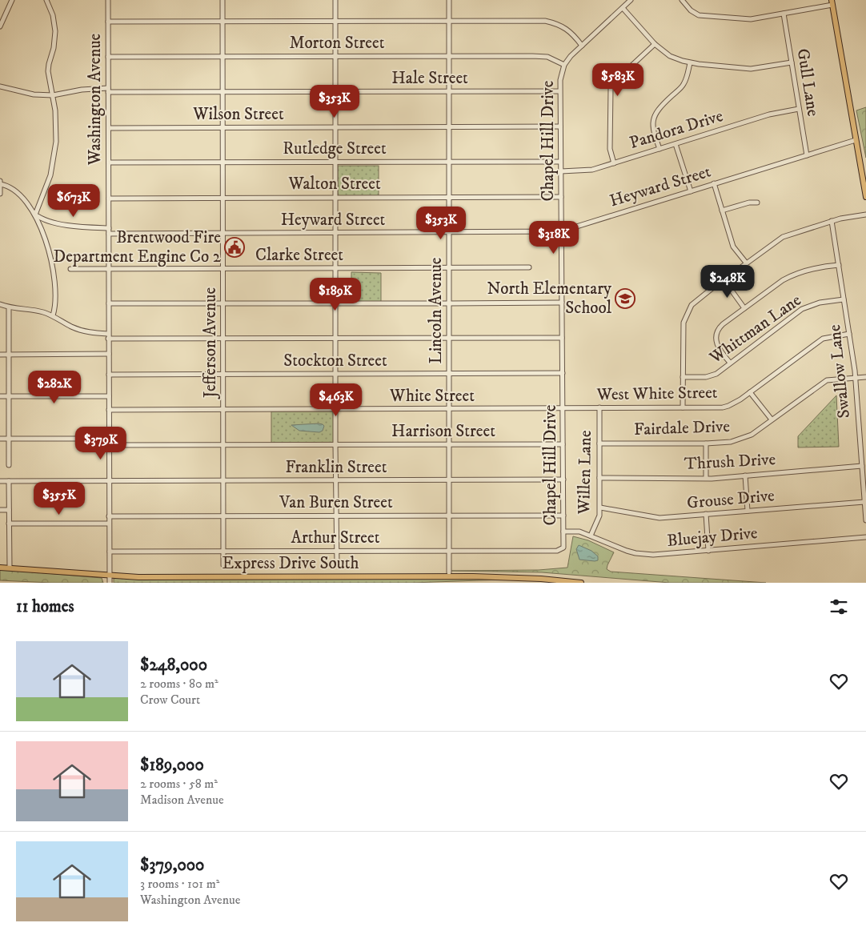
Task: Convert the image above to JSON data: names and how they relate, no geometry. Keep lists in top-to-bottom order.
{
  "streets": {
    "main road": ["Express Drive South"],
    "street": [
      "Morton Street",
      "Hale Street",
      "Gull Lane",
      "Washington Avenue",
      "Wilson Street",
      "Pandora Drive",
      "Chapel Hill Drive",
      "Rutledge Street",
      "Walton Street",
      "Heyward Street",
      "Clarke Street",
      "Lincoln Avenue",
      "Whittman Lane",
      "Jefferson Avenue",
      "Stockton Street",
      "Swallow Lane",
      "West White Street",
      "White Street",
      "Fairdale Drive",
      "Harrison Street",
      "Thrush Drive",
      "Franklin Street",
      "Willen Lane",
      "Grouse Drive",
      "Van Buren Street",
      "Bluejay Drive",
      "Arthur Street"
    ]
  },
  "crossings": [
    ["Morton Street", "Washington Avenue"],
    ["Morton Street", "Chapel Hill Drive"],
    ["Morton Street", "Lincoln Avenue"],
    ["Morton Street", "Jefferson Avenue"],
    ["Hale Street", "Washington Avenue"],
    ["Hale Street", "Chapel Hill Drive"],
    ["Hale Street", "Lincoln Avenue"],
    ["Hale Street", "Jefferson Avenue"],
    ["Gull Lane", "Pandora Drive"],
    ["Gull Lane", "Heyward Street"],
    ["Washington Avenue", "Wilson Street"],
    ["Washington Avenue", "Rutledge Street"],
    ["Washington Avenue", "Walton Street"],
    ["Washington Avenue", "Heyward Street"],
    ["Washington Avenue", "Clarke Street"],
    ["Washington Avenue", "Stockton Street"],
    ["Washington Avenue", "White Street"],
    ["Washington Avenue", "Harrison Street"],
    ["Washington Avenue", "Franklin Street"],
    ["Washington Avenue", "Van Buren Street"],
    ["Washington Avenue", "Arthur Street"],
    ["Washington Avenue", "Express Drive South"],
    ["Wilson Street", "Chapel Hill Drive"],
    ["Wilson Street", "Lincoln Avenue"],
    ["Wilson Street", "Jefferson Avenue"],
    ["Pandora Drive", "Chapel Hill Drive"],
    ["Chapel Hill Drive", "Rutledge Street"],
    ["Chapel Hill Drive", "Walton Street"],
    ["Chapel Hill Drive", "Heyward Street"],
    ["Chapel Hill Drive", "Stockton Street"],
    ["Chapel Hill Drive", "West White Street"],
    ["Chapel Hill Drive", "White Street"],
    ["Chapel Hill Drive", "Harrison Street"],
    ["Chapel Hill Drive", "Franklin Street"],
    ["Chapel Hill Drive", "Van Buren Street"],
    ["Chapel Hill Drive", "Bluejay Drive"],
    ["Chapel Hill Drive", "Arthur Street"],
    ["Rutledge Street", "Lincoln Avenue"],
    ["Rutledge Street", "Jefferson Avenue"],
    ["Walton Street", "Lincoln Avenue"],
    ["Walton Street", "Jefferson Avenue"],
    ["Heyward Street", "Lincoln Avenue"],
    ["Heyward Street", "Jefferson Avenue"],
    ["Clarke Street", "Lincoln Avenue"],
    ["Clarke Street", "Jefferson Avenue"],
    ["Lincoln Avenue", "Stockton Street"],
    ["Lincoln Avenue", "White Street"],
    ["Lincoln Avenue", "Harrison Street"],
    ["Lincoln Avenue", "Franklin Street"],
    ["Lincoln Avenue", "Van Buren Street"],
    ["Lincoln Avenue", "Arthur Street"],
    ["Whittman Lane", "Swallow Lane"],
    ["Jefferson Avenue", "Stockton Street"],
    ["Jefferson Avenue", "White Street"],
    ["Jefferson Avenue", "Harrison Street"],
    ["Jefferson Avenue", "Franklin Street"],
    ["Jefferson Avenue", "Van Buren Street"],
    ["Jefferson Avenue", "Arthur Street"],
    ["Swallow Lane", "West White Street"],
    ["Swallow Lane", "Fairdale Drive"],
    ["Swallow Lane", "Thrush Drive"],
    ["Swallow Lane", "Grouse Drive"],
    ["West White Street", "White Street"],
    ["West White Street", "Willen Lane"],
    ["Fairdale Drive", "Willen Lane"],
    ["Thrush Drive", "Willen Lane"],
    ["Willen Lane", "Grouse Drive"],
    ["Willen Lane", "Bluejay Drive"]
  ],
  "places": {
    "public building": ["Brentwood Fire Department Engine Co 2"],
    "school or university": ["North Elementary School"]
  },
  "page": {
    "price": [
      "$583K",
      "$353K",
      "$673K",
      "$353K",
      "$318K",
      "$248K",
      "$189K",
      "$282K",
      "$463K",
      "$379K",
      "$355K"
    ],
    "heading": "11 homes",
    "list": [
      {
        "name": "$248,000",
        "note": "2 rooms · 80 m² · Crow Court"
      },
      {
        "name": "$189,000",
        "note": "2 rooms · 58 m² · Madison Avenue"
      },
      {
        "name": "$379,000",
        "note": "3 rooms · 101 m² · Washington Avenue"
      }
    ]
  }
}
